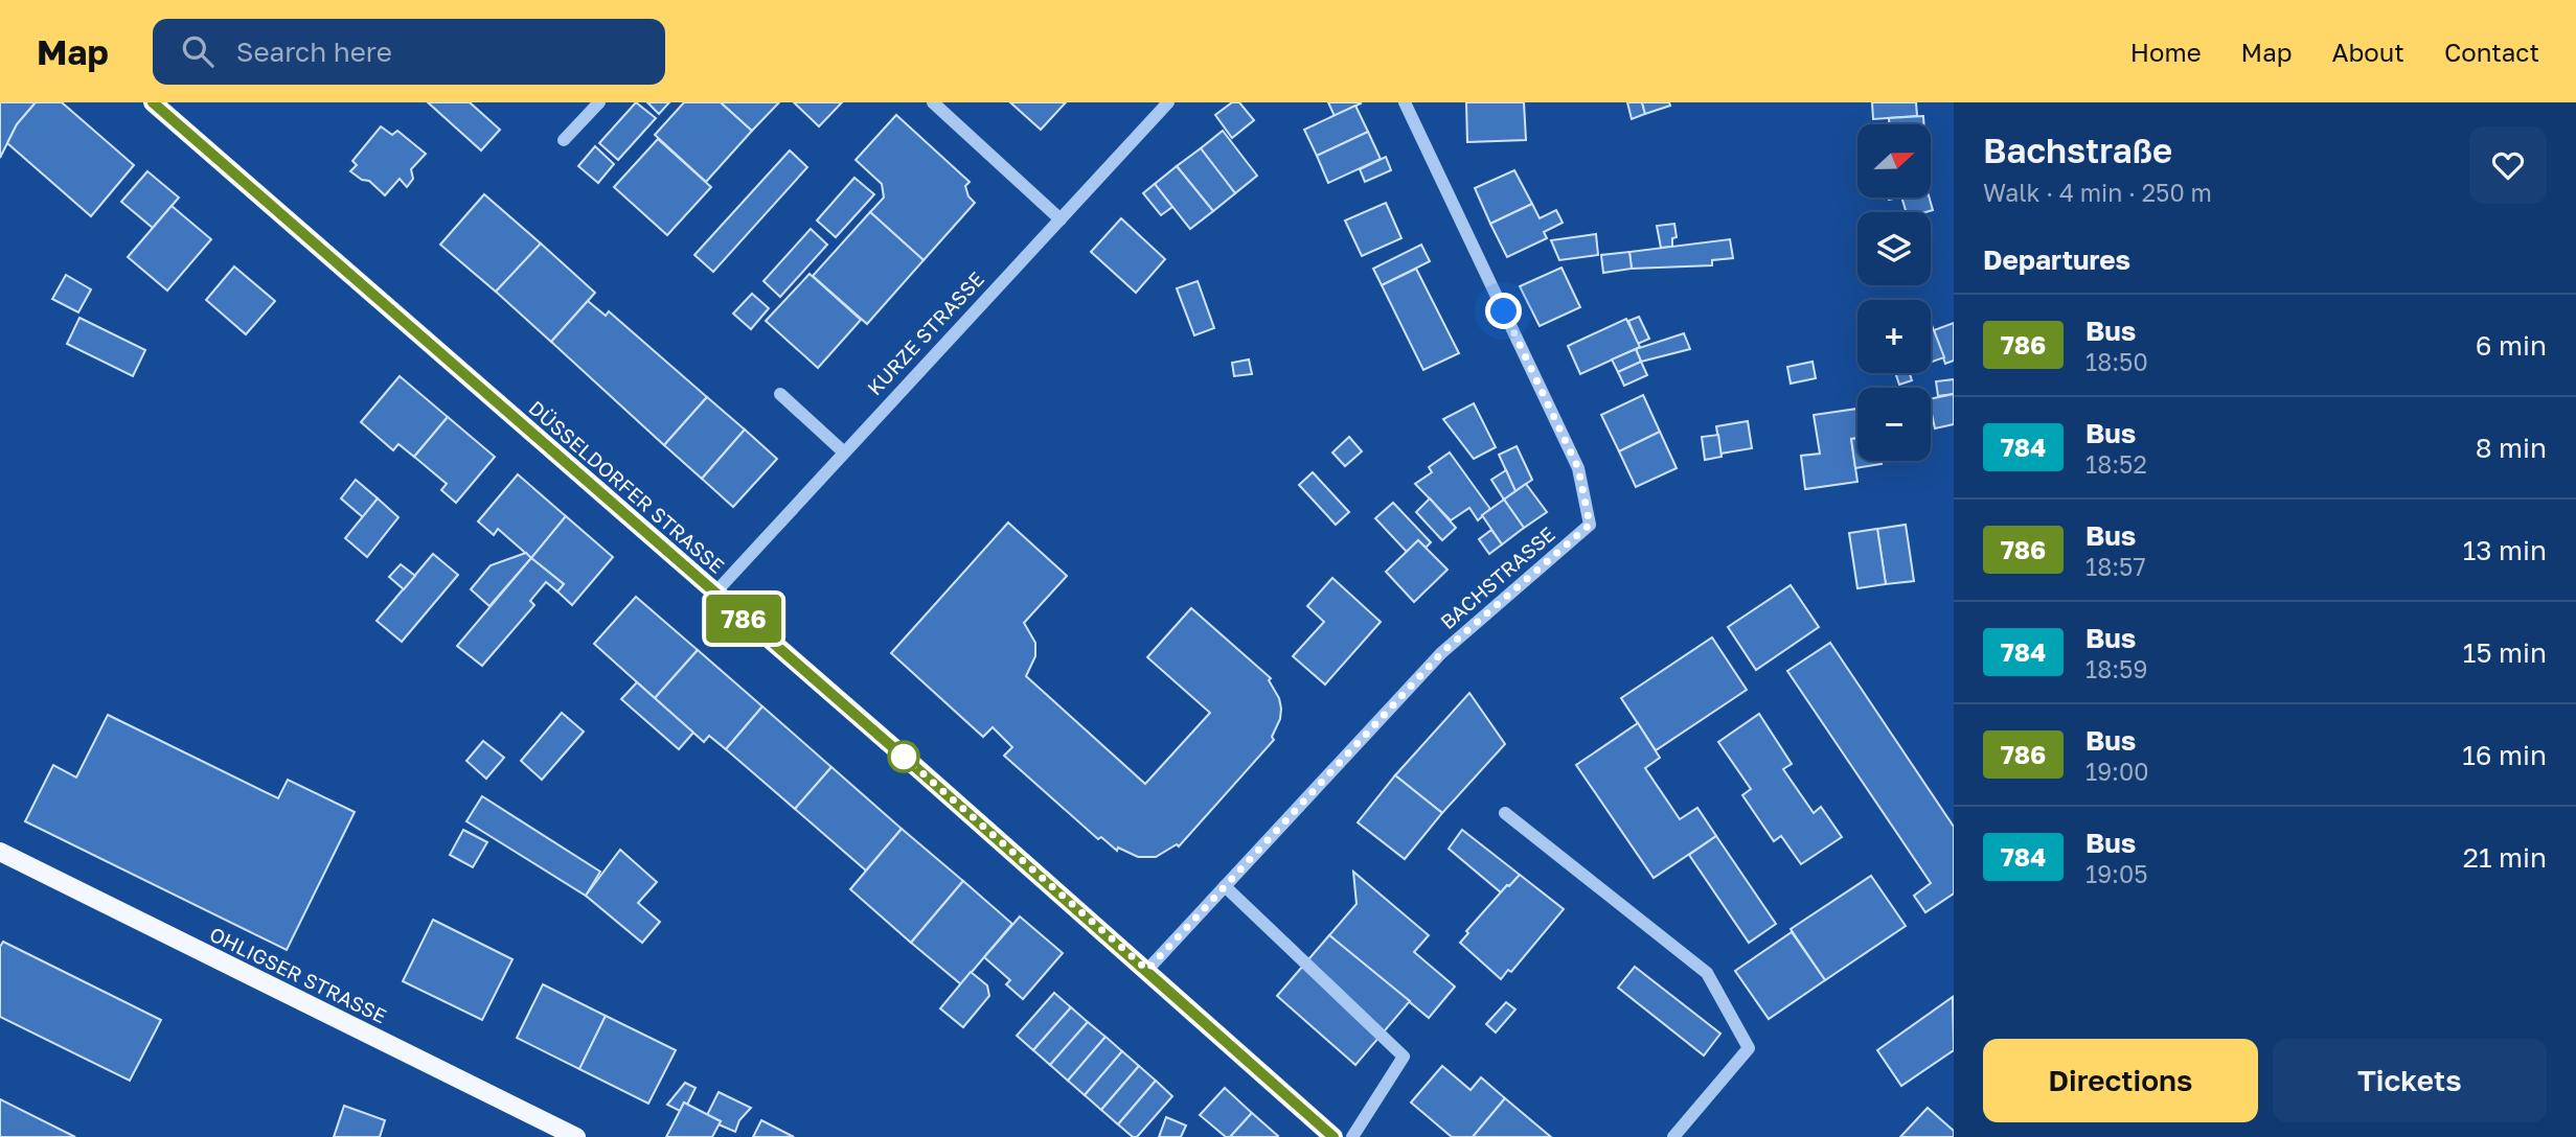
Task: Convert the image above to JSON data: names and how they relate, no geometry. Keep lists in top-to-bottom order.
{
  "streets": {
    "main road": ["DÜSSELDORFER STRASSE", "OHLIGSER STRASSE"],
    "street": ["KURZE STRASSE", "BACHSTRASSE"]
  },
  "crossings": [
    ["KURZE STRASSE", "DÜSSELDORFER STRASSE"],
    ["DÜSSELDORFER STRASSE", "BACHSTRASSE"]
  ],
  "lines": ["bus line 786"],
  "north": "right",
  "page": {
    "header": "Map",
    "search": "Search here",
    "nav": [
      "Home",
      "Map",
      "About",
      "Contact"
    ],
    "on_map": "786",
    "heading": [
      ["Bachstraße", "Walk · 4 min · 250 m"],
      "Departures"
    ],
    "map_buttons": ["+", "−"],
    "list": [
      {
        "mark": "786",
        "name": "Bus",
        "note": "18:50",
        "value": "6 min"
      },
      {
        "mark": "784",
        "name": "Bus",
        "note": "18:52",
        "value": "8 min"
      },
      {
        "mark": "786",
        "name": "Bus",
        "note": "18:57",
        "value": "13 min"
      },
      {
        "mark": "784",
        "name": "Bus",
        "note": "18:59",
        "value": "15 min"
      },
      {
        "mark": "786",
        "name": "Bus",
        "note": "19:00",
        "value": "16 min"
      },
      {
        "mark": "784",
        "name": "Bus",
        "note": "19:05",
        "value": "21 min"
      }
    ],
    "buttons": ["Directions", "Tickets"]
  }
}
